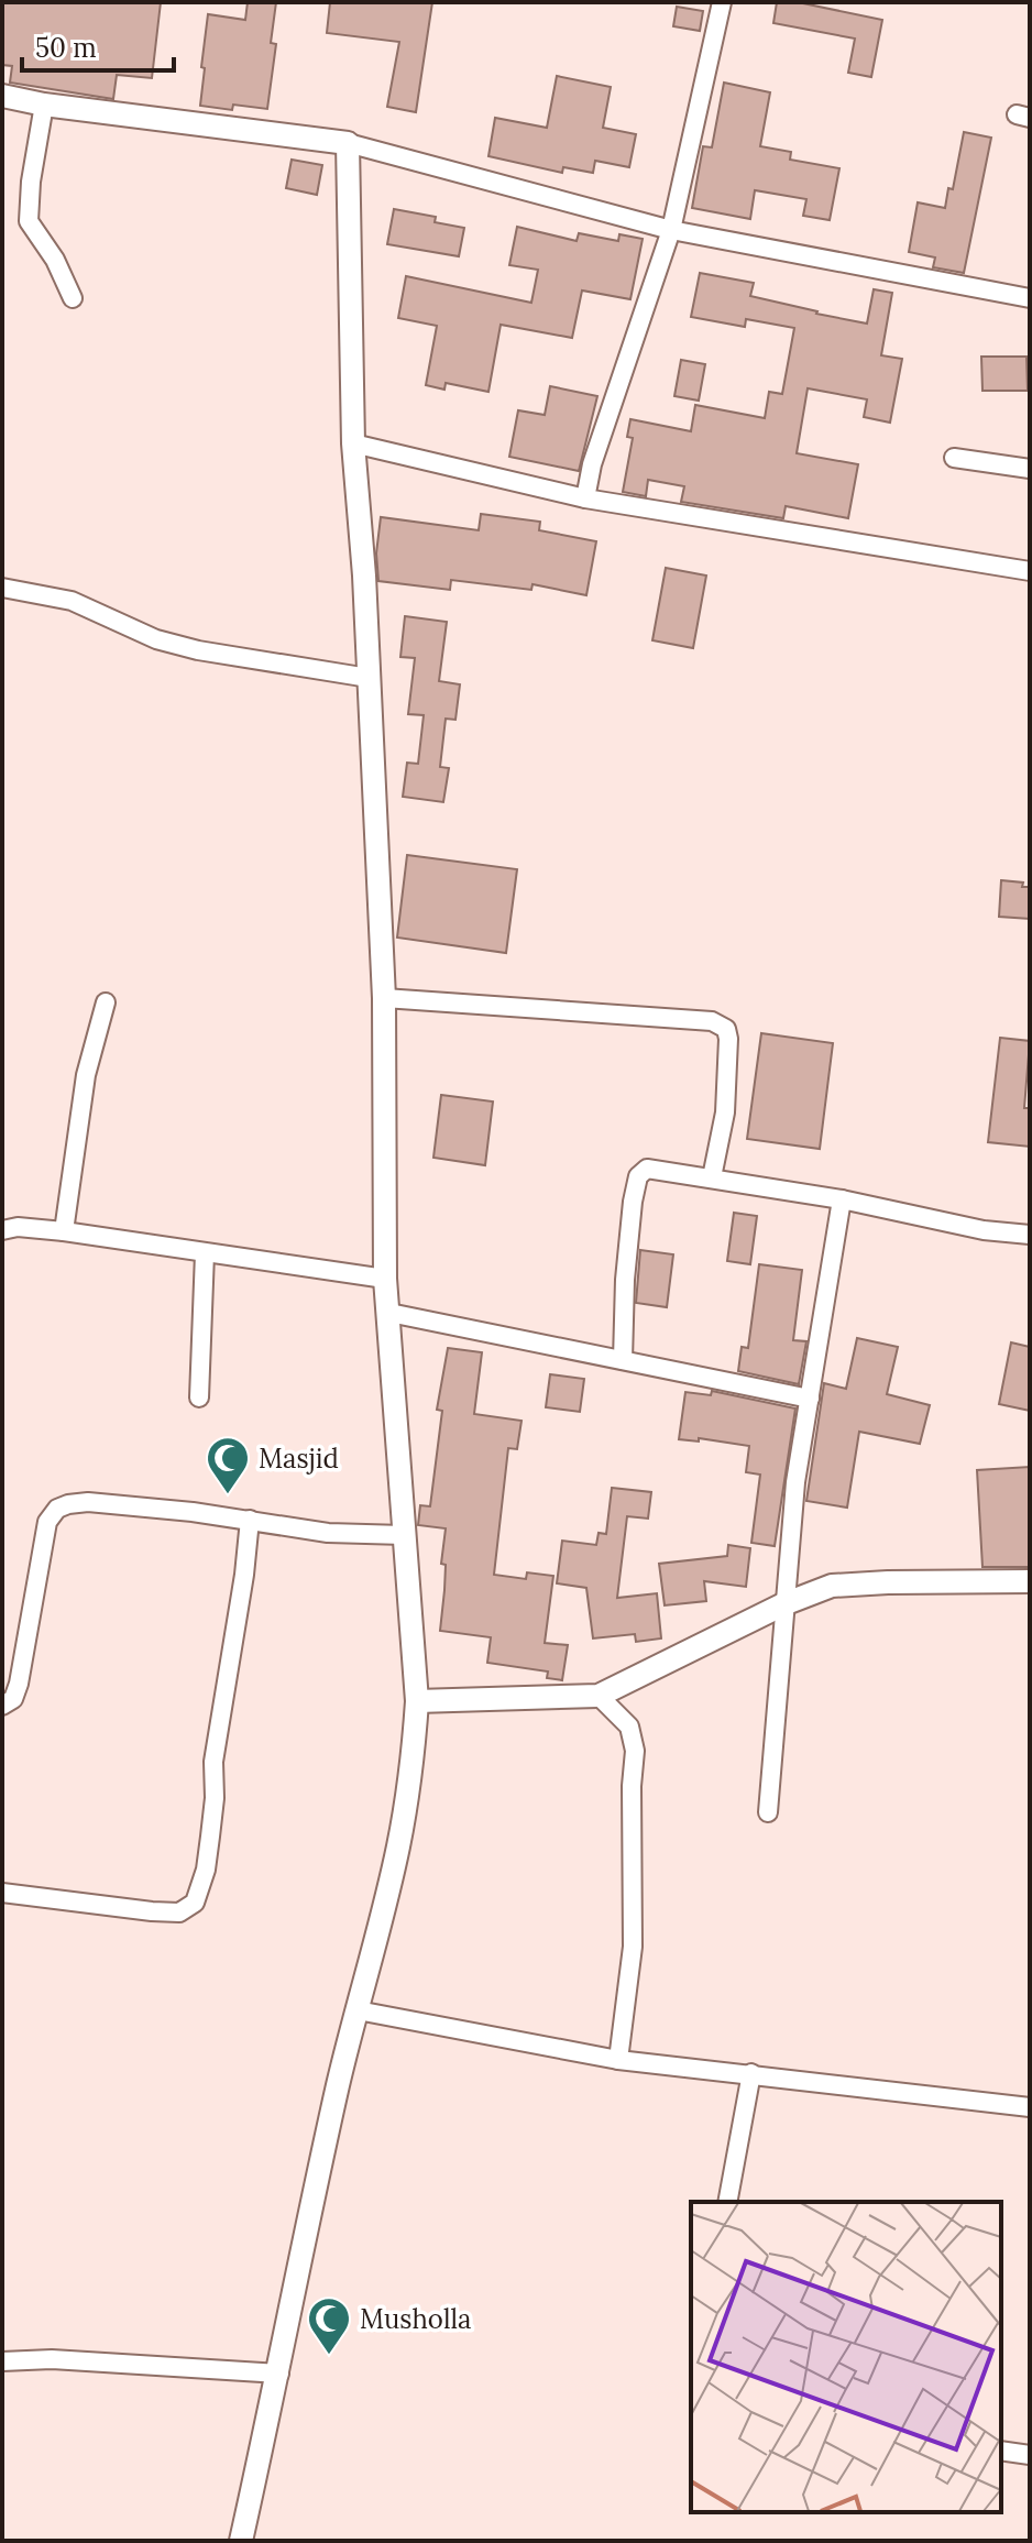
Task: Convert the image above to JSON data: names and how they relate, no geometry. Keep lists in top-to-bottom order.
{
  "places": {
    "mosque": ["Masjid", "Musholla"]
  },
  "scale_bar": "50 m"
}
